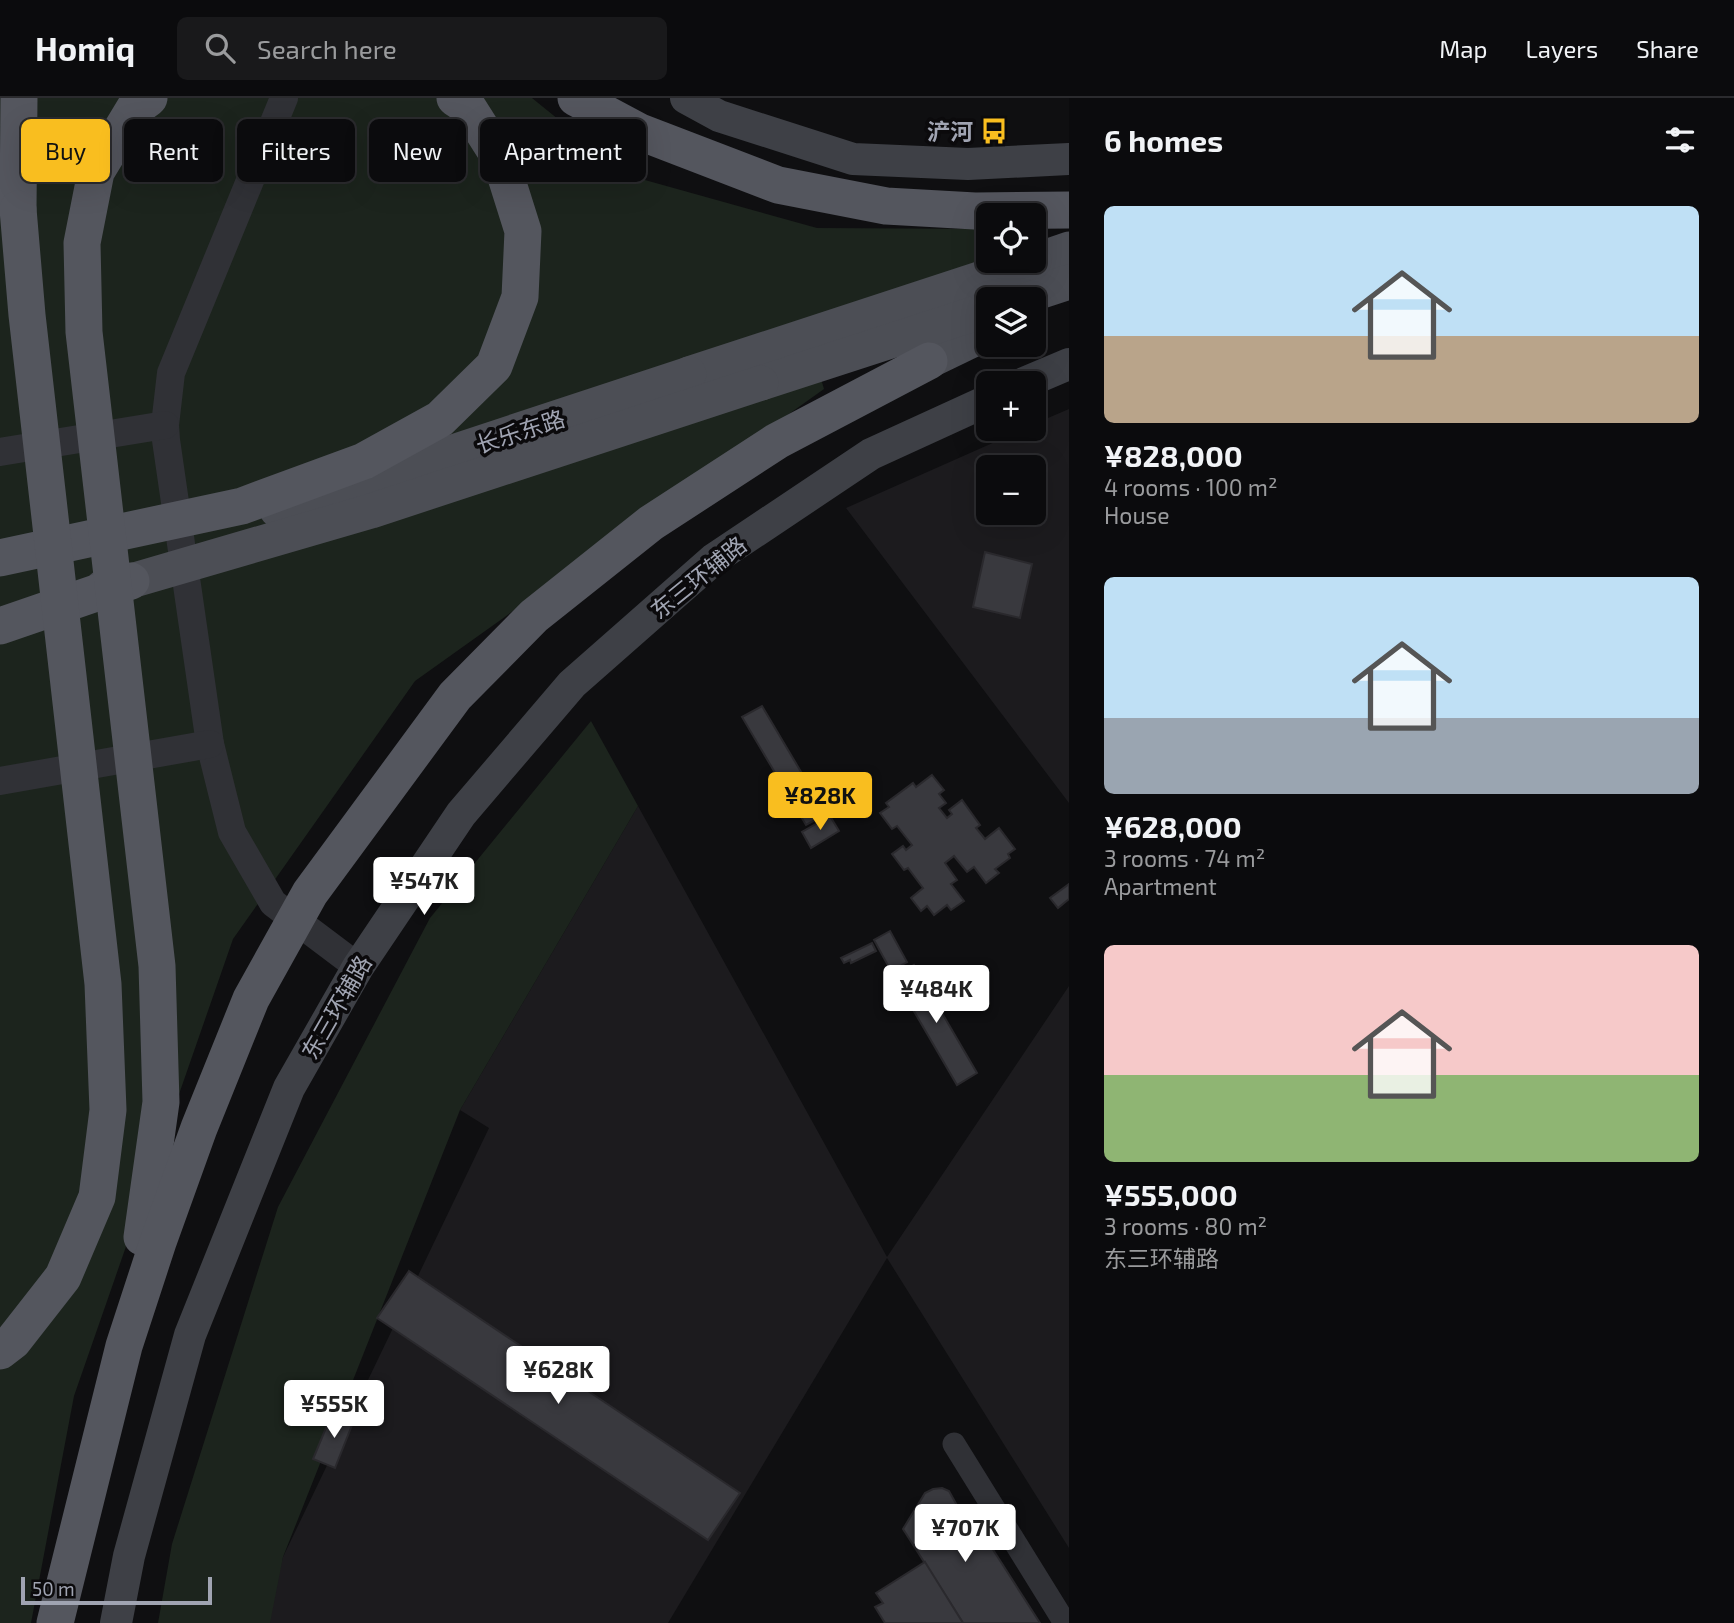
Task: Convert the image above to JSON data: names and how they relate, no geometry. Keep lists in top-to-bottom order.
{
  "streets": {
    "main road": ["长乐东路", "东三环辅路"]
  },
  "places": {
    "bus stop": ["浐河"]
  },
  "scale_bar": "50 m",
  "page": {
    "header": "Homiq",
    "search": "Search here",
    "nav": ["Map", "Layers", "Share"],
    "heading": "6 homes",
    "chip": [
      "Buy",
      "Rent",
      "Filters",
      "New",
      "Apartment"
    ],
    "list": [
      {
        "name": "¥828,000",
        "note": "4 rooms · 100 m² · House"
      },
      {
        "name": "¥628,000",
        "note": "3 rooms · 74 m² · Apartment"
      },
      {
        "name": "¥555,000",
        "note": "3 rooms · 80 m² · 东三环辅路"
      }
    ],
    "map_buttons": ["+", "−"],
    "price": [
      "¥828K",
      "¥547K",
      "¥484K",
      "¥628K",
      "¥555K",
      "¥707K"
    ],
    "scale": "50 m"
  }
}
